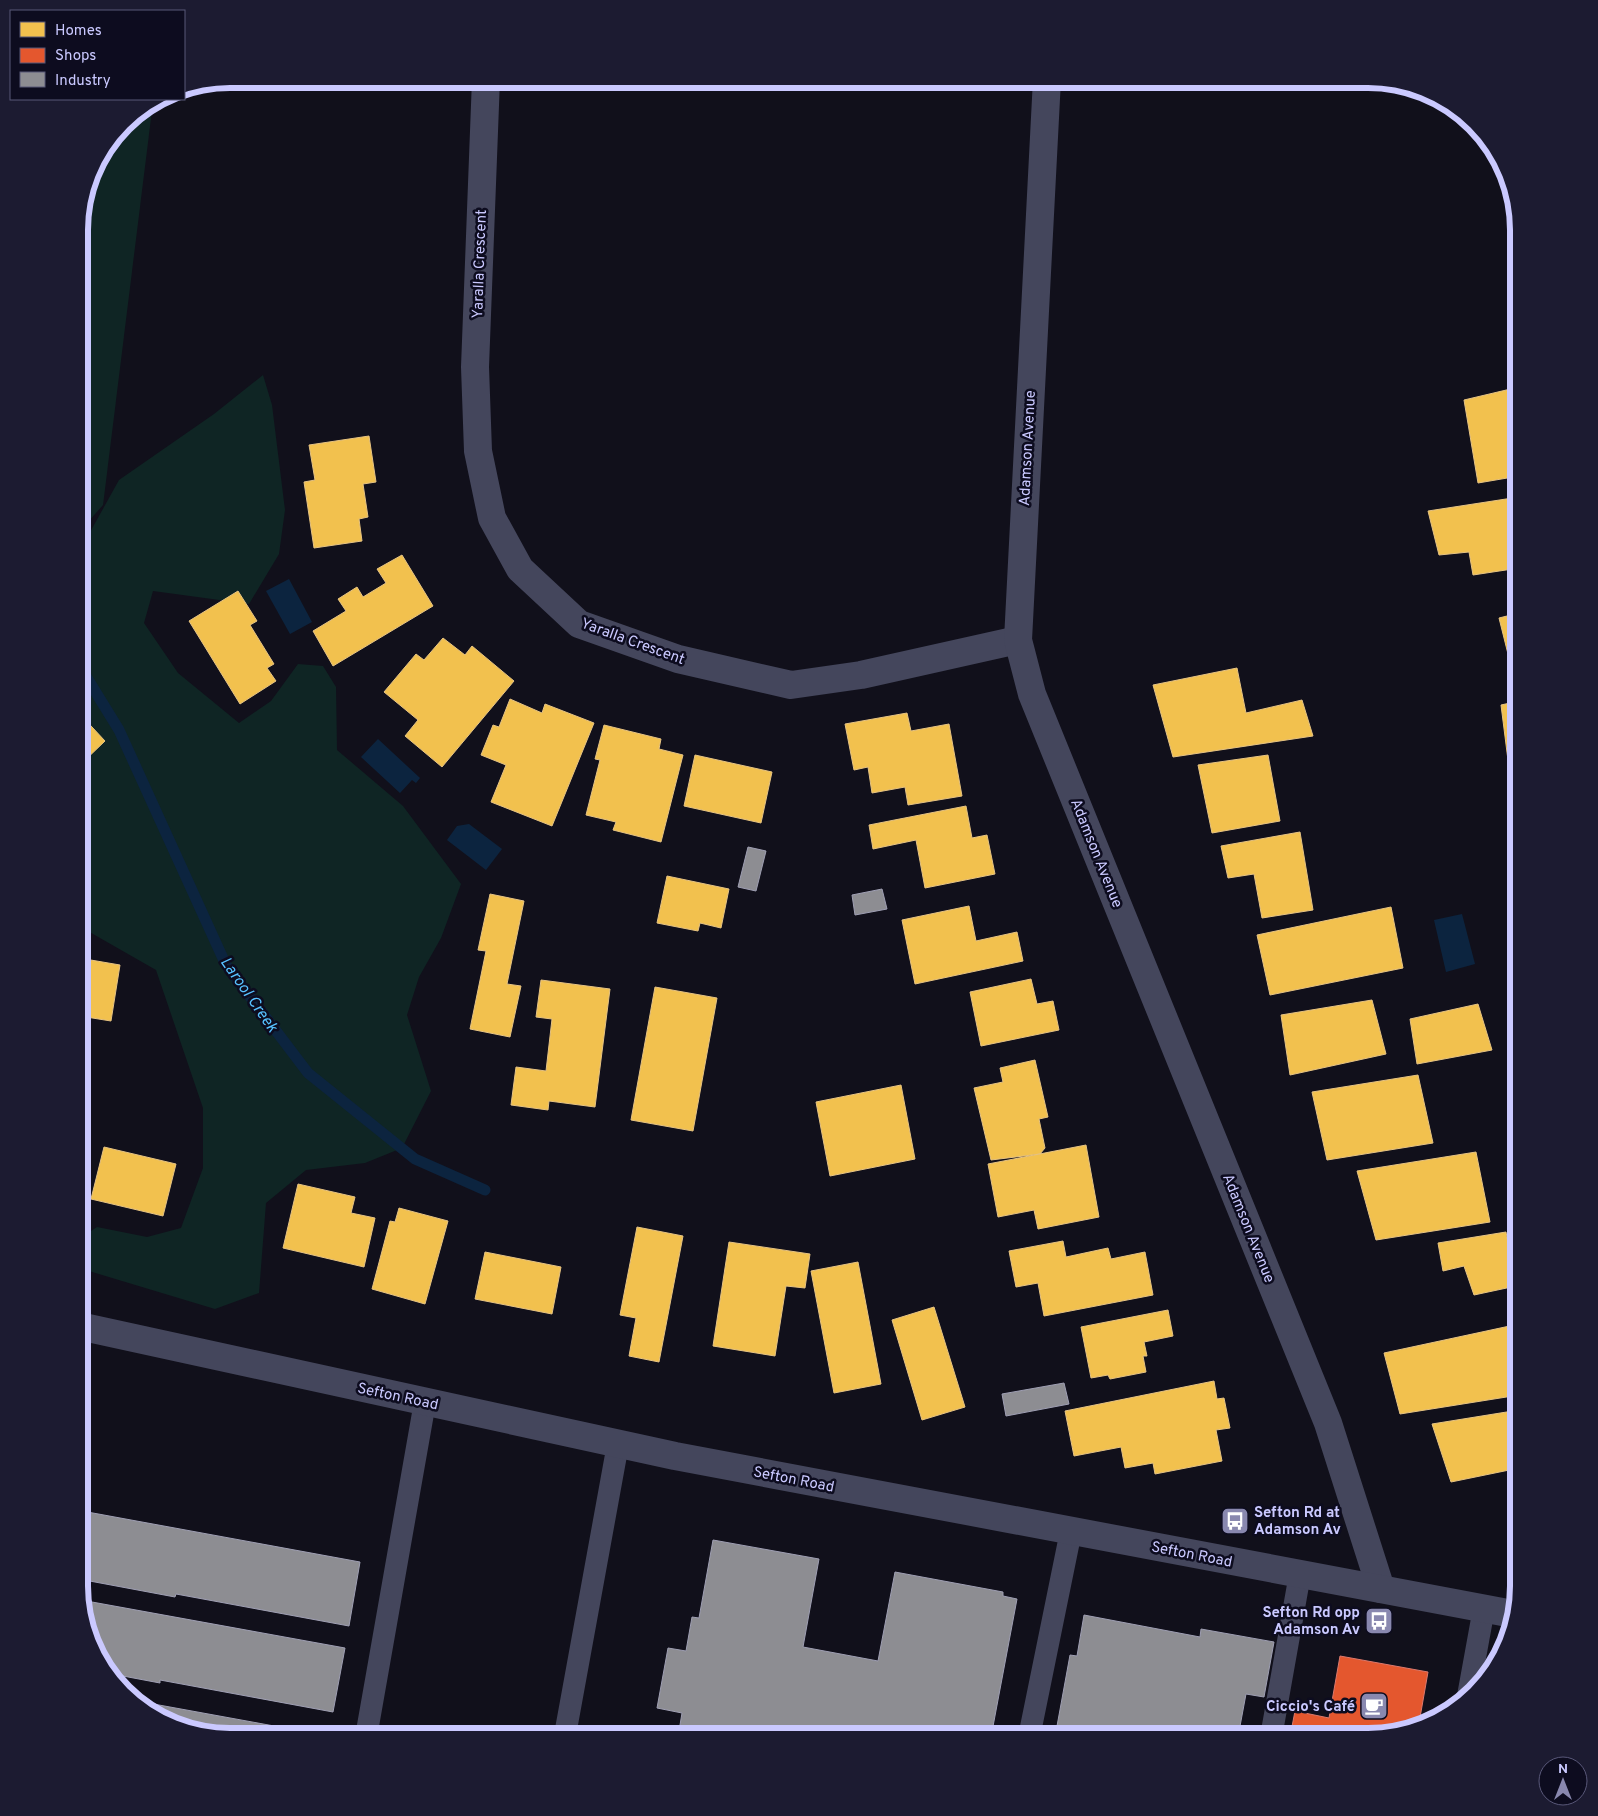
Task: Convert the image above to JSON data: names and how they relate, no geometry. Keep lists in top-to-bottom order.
{
  "streets": {
    "street": ["Yaralla Crescent", "Adamson Avenue", "Sefton Road"]
  },
  "crossings": [
    ["Yaralla Crescent", "Adamson Avenue"],
    ["Adamson Avenue", "Sefton Road"]
  ],
  "water": ["Larool Creek"],
  "places": {
    "bus stop": ["Sefton Rd at Adamson Av", "Sefton Rd opp Adamson Av"],
    "cafe": ["Ciccio's Café"]
  },
  "legend": ["Homes", "Shops", "Industry"],
  "north": "top"
}
